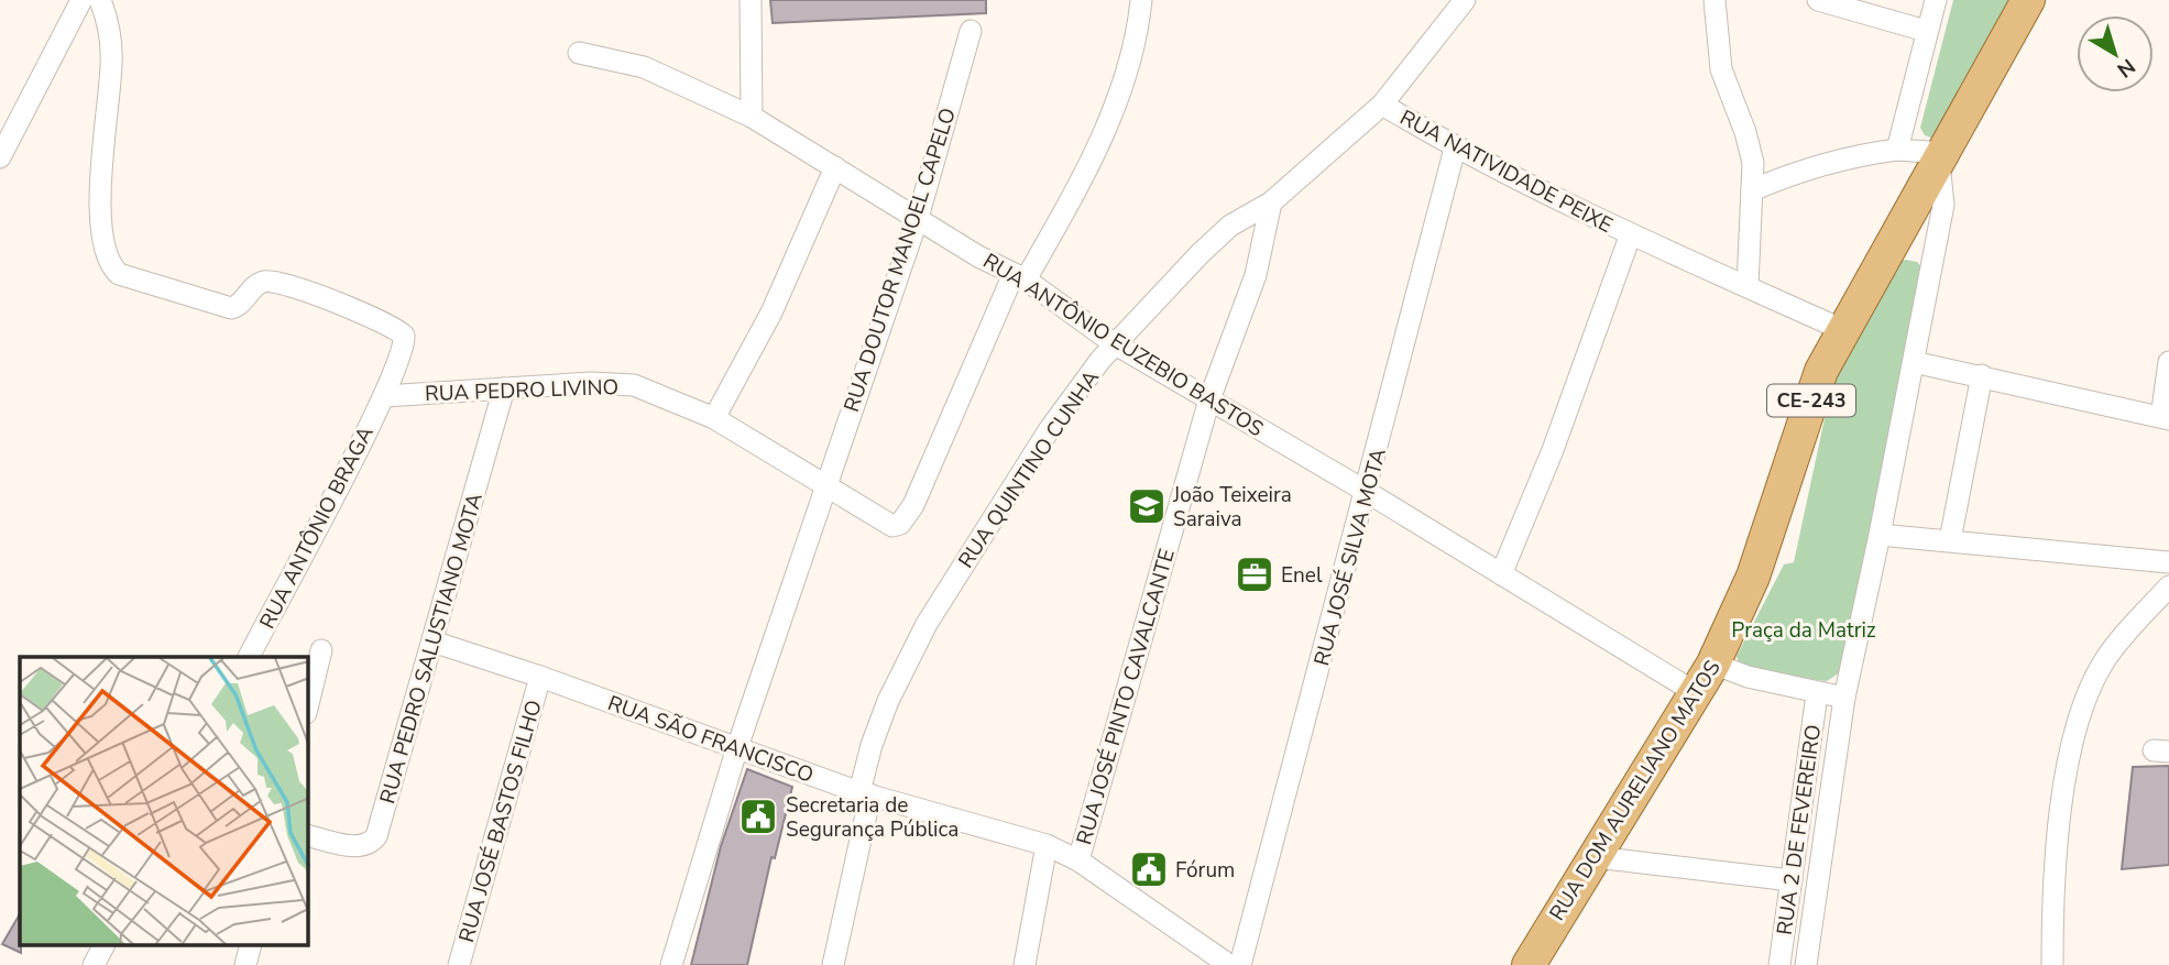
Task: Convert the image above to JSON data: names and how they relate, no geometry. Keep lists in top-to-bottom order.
{
  "streets": {
    "main road": ["CE-243", "RUA DOM AURELIANO MATOS"],
    "street": [
      "RUA NATIVIDADE PEIXE",
      "RUA DOUTOR MANOEL CAPELO",
      "RUA ANTÔNIO EUZEBIO BASTOS",
      "RUA PEDRO LIVINO",
      "RUA QUINTINO CUNHA",
      "RUA ANTÔNIO BRAGA",
      "RUA JOSÉ SILVA MOTA",
      "RUA PEDRO SALUSTIANO MOTA",
      "RUA JOSÉ PINTO CAVALCANTE",
      "RUA SÃO FRANCISCO",
      "RUA JOSÉ BASTOS FILHO",
      "RUA 2 DE FEVEREIRO"
    ]
  },
  "crossings": [
    ["RUA NATIVIDADE PEIXE", "RUA QUINTINO CUNHA"],
    ["RUA NATIVIDADE PEIXE", "RUA JOSÉ SILVA MOTA"],
    ["RUA NATIVIDADE PEIXE", "RUA DOM AURELIANO MATOS"],
    ["RUA DOUTOR MANOEL CAPELO", "RUA ANTÔNIO EUZEBIO BASTOS"],
    ["RUA DOUTOR MANOEL CAPELO", "RUA PEDRO LIVINO"],
    ["RUA DOUTOR MANOEL CAPELO", "RUA SÃO FRANCISCO"],
    ["RUA ANTÔNIO EUZEBIO BASTOS", "RUA PEDRO LIVINO"],
    ["RUA ANTÔNIO EUZEBIO BASTOS", "RUA QUINTINO CUNHA"],
    ["RUA ANTÔNIO EUZEBIO BASTOS", "RUA JOSÉ SILVA MOTA"],
    ["RUA ANTÔNIO EUZEBIO BASTOS", "RUA JOSÉ PINTO CAVALCANTE"],
    ["RUA ANTÔNIO EUZEBIO BASTOS", "RUA DOM AURELIANO MATOS"],
    ["RUA PEDRO LIVINO", "RUA ANTÔNIO BRAGA"],
    ["RUA PEDRO LIVINO", "RUA PEDRO SALUSTIANO MOTA"],
    ["CE-243", "RUA DOM AURELIANO MATOS"],
    ["CE-243", "RUA 2 DE FEVEREIRO"],
    ["RUA QUINTINO CUNHA", "RUA JOSÉ PINTO CAVALCANTE"],
    ["RUA QUINTINO CUNHA", "RUA SÃO FRANCISCO"],
    ["RUA PEDRO SALUSTIANO MOTA", "RUA SÃO FRANCISCO"],
    ["RUA JOSÉ PINTO CAVALCANTE", "RUA SÃO FRANCISCO"],
    ["RUA SÃO FRANCISCO", "RUA JOSÉ BASTOS FILHO"],
    ["RUA DOM AURELIANO MATOS", "RUA 2 DE FEVEREIRO"]
  ],
  "parks": ["Praça da Matriz"],
  "places": {
    "school or university": ["João Teixeira Saraiva"],
    "office": ["Enel"],
    "public building": ["Secretaria de Segurança Pública", "Fórum"]
  },
  "north": "bottom right"
}
